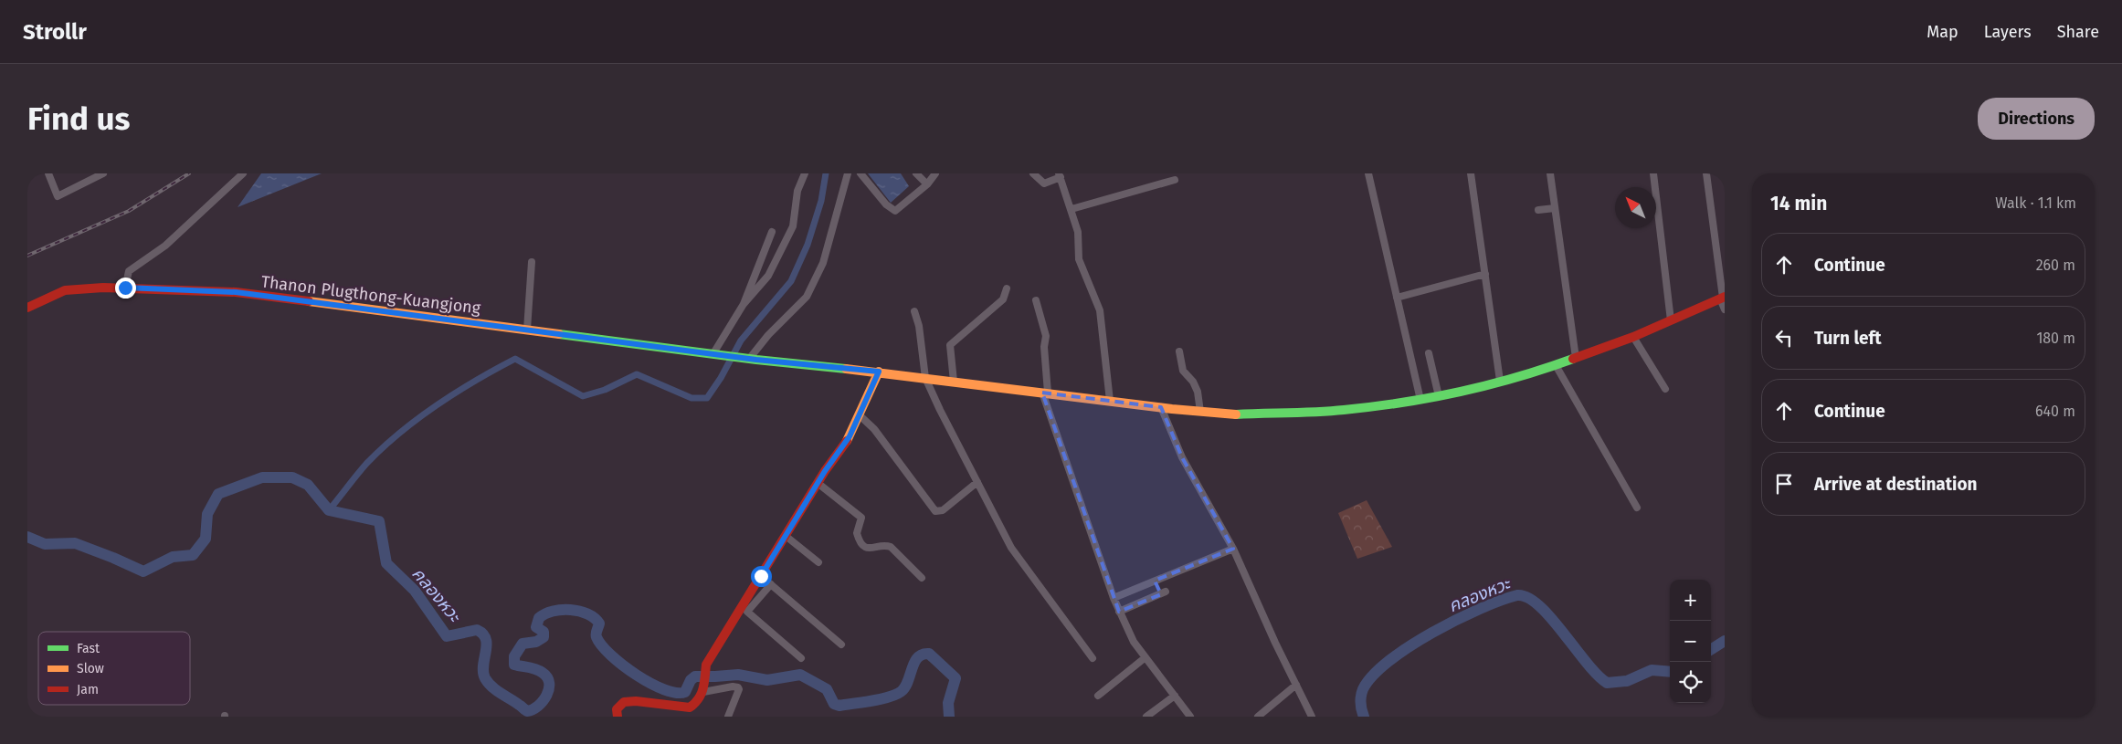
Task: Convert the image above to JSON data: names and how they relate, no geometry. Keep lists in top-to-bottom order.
{
  "streets": {
    "street": ["Thanon Plugthong-Kuangjong"]
  },
  "water": ["คลองหวะ"],
  "legend": ["Fast", "Slow", "Jam"],
  "north": "top left",
  "page": {
    "header": "Strollr",
    "nav": ["Map", "Layers", "Share"],
    "buttons": "Directions",
    "title": "Find us",
    "heading": ["14 min", "Walk · 1.1 km"],
    "list": [
      ["Continue", "260 m"],
      ["Turn left", "180 m"],
      ["Continue", "640 m"],
      "Arrive at destination"
    ],
    "map_buttons": ["+", "−"]
  }
}
